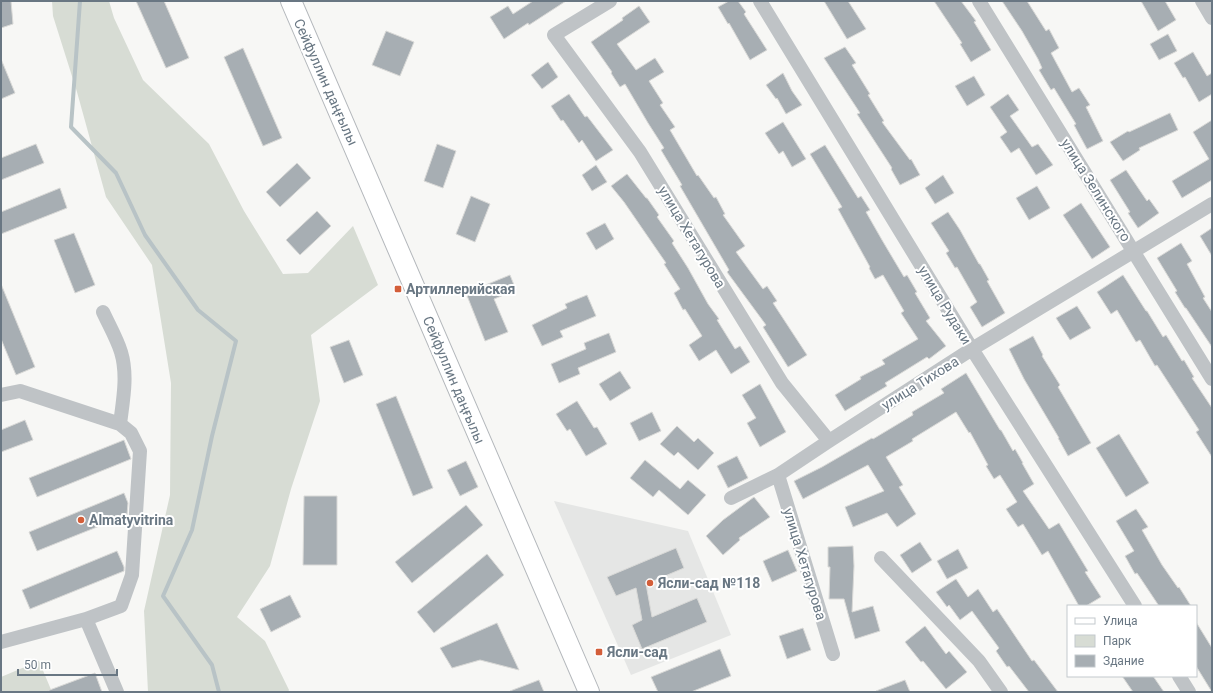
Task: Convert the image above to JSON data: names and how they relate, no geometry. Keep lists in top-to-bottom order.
{
  "streets": {
    "main road": ["Сейфуллин даңғылы"],
    "street": [
      "улица Зелинского",
      "улица Хетагурова",
      "улица Рудаки",
      "улица Тихова"
    ]
  },
  "crossings": [
    ["улица Зелинского", "улица Тихова"],
    ["улица Хетагурова", "улица Тихова"],
    ["улица Рудаки", "улица Тихова"]
  ],
  "places": {
    "transit": ["Артиллерийская", "Ясли-сад"],
    "other": ["Almatyvitrina", "Ясли-сад №118"]
  },
  "legend": ["Улица", "Парк", "Здание"],
  "scale_bar": "50 m"
}
